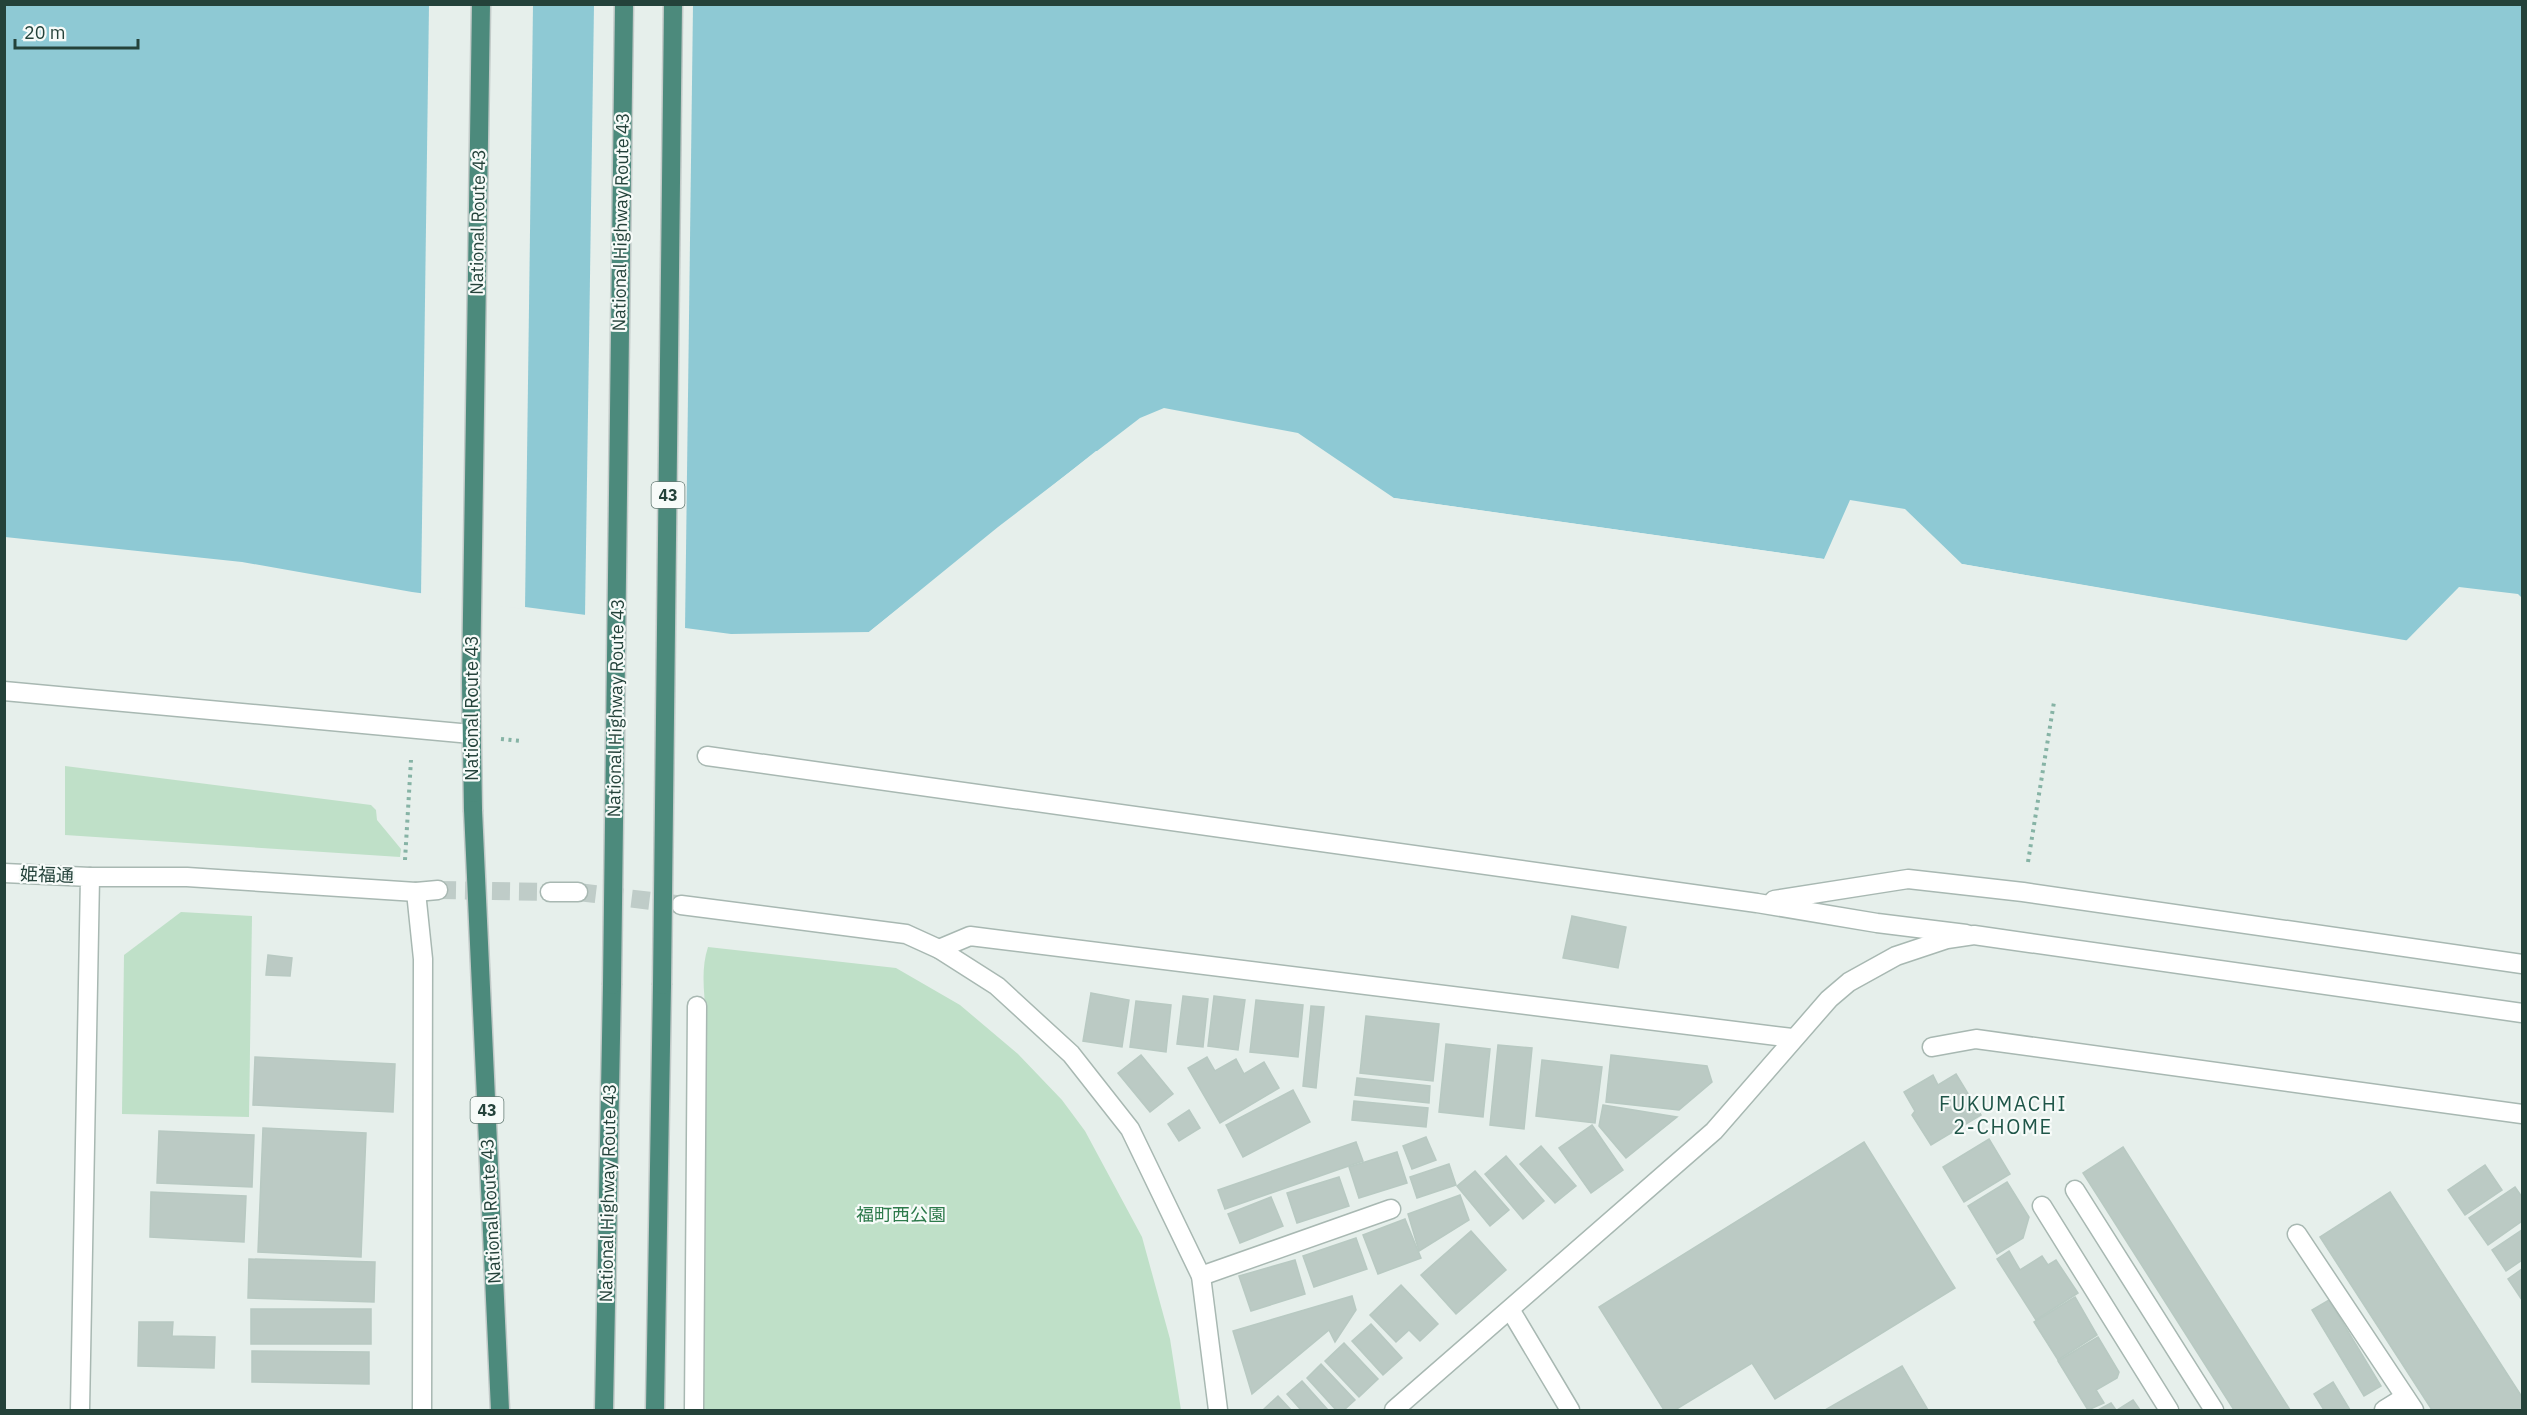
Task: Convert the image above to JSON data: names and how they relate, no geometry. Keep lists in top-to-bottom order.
{
  "streets": {
    "highway": ["National Route 43", "National Highway Route 43", "43"],
    "street": ["姫福通"]
  },
  "districts": ["FUKUMACHI 2-CHOME"],
  "parks": ["福町西公園"],
  "scale_bar": "20 m"
}
